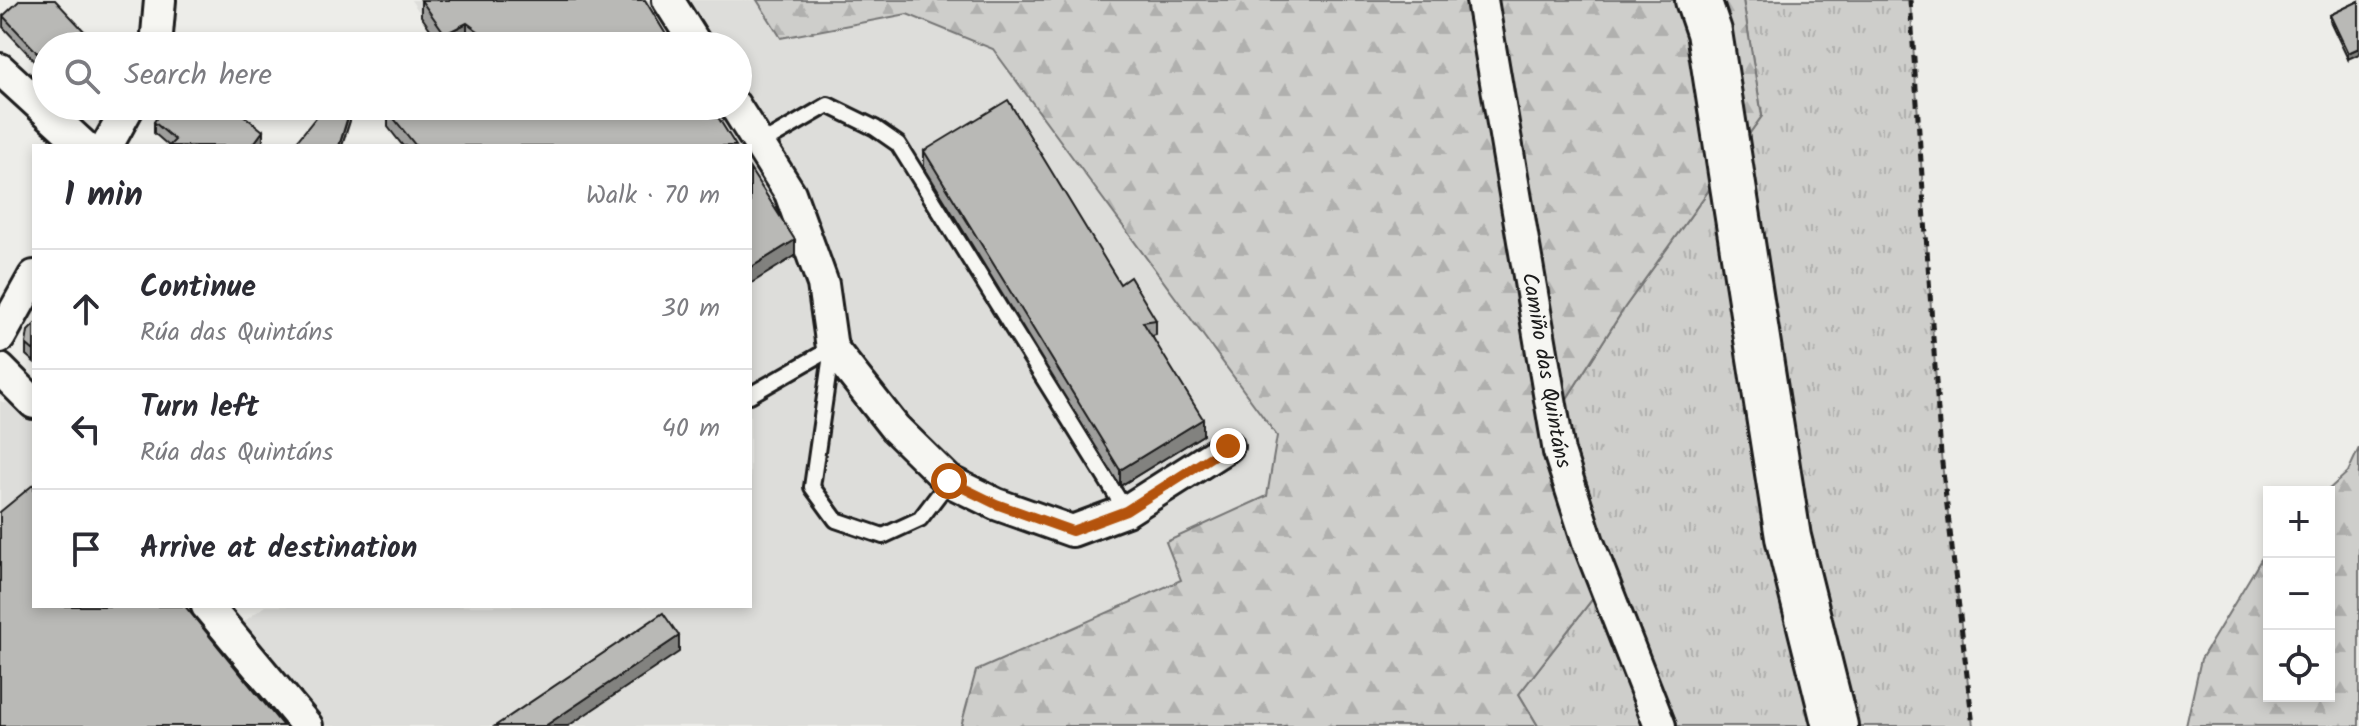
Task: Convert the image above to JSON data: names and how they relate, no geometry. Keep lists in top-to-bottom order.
{
  "streets": {
    "street": ["Camiño das Quintáns"]
  },
  "page": {
    "search": "Search here",
    "heading": ["1 min", "Walk · 70 m"],
    "list": [
      ["Continue", "Rúa das Quintáns", "30 m"],
      ["Turn left", "Rúa das Quintáns", "40 m"],
      "Arrive at destination"
    ],
    "map_buttons": ["+", "−"]
  }
}
